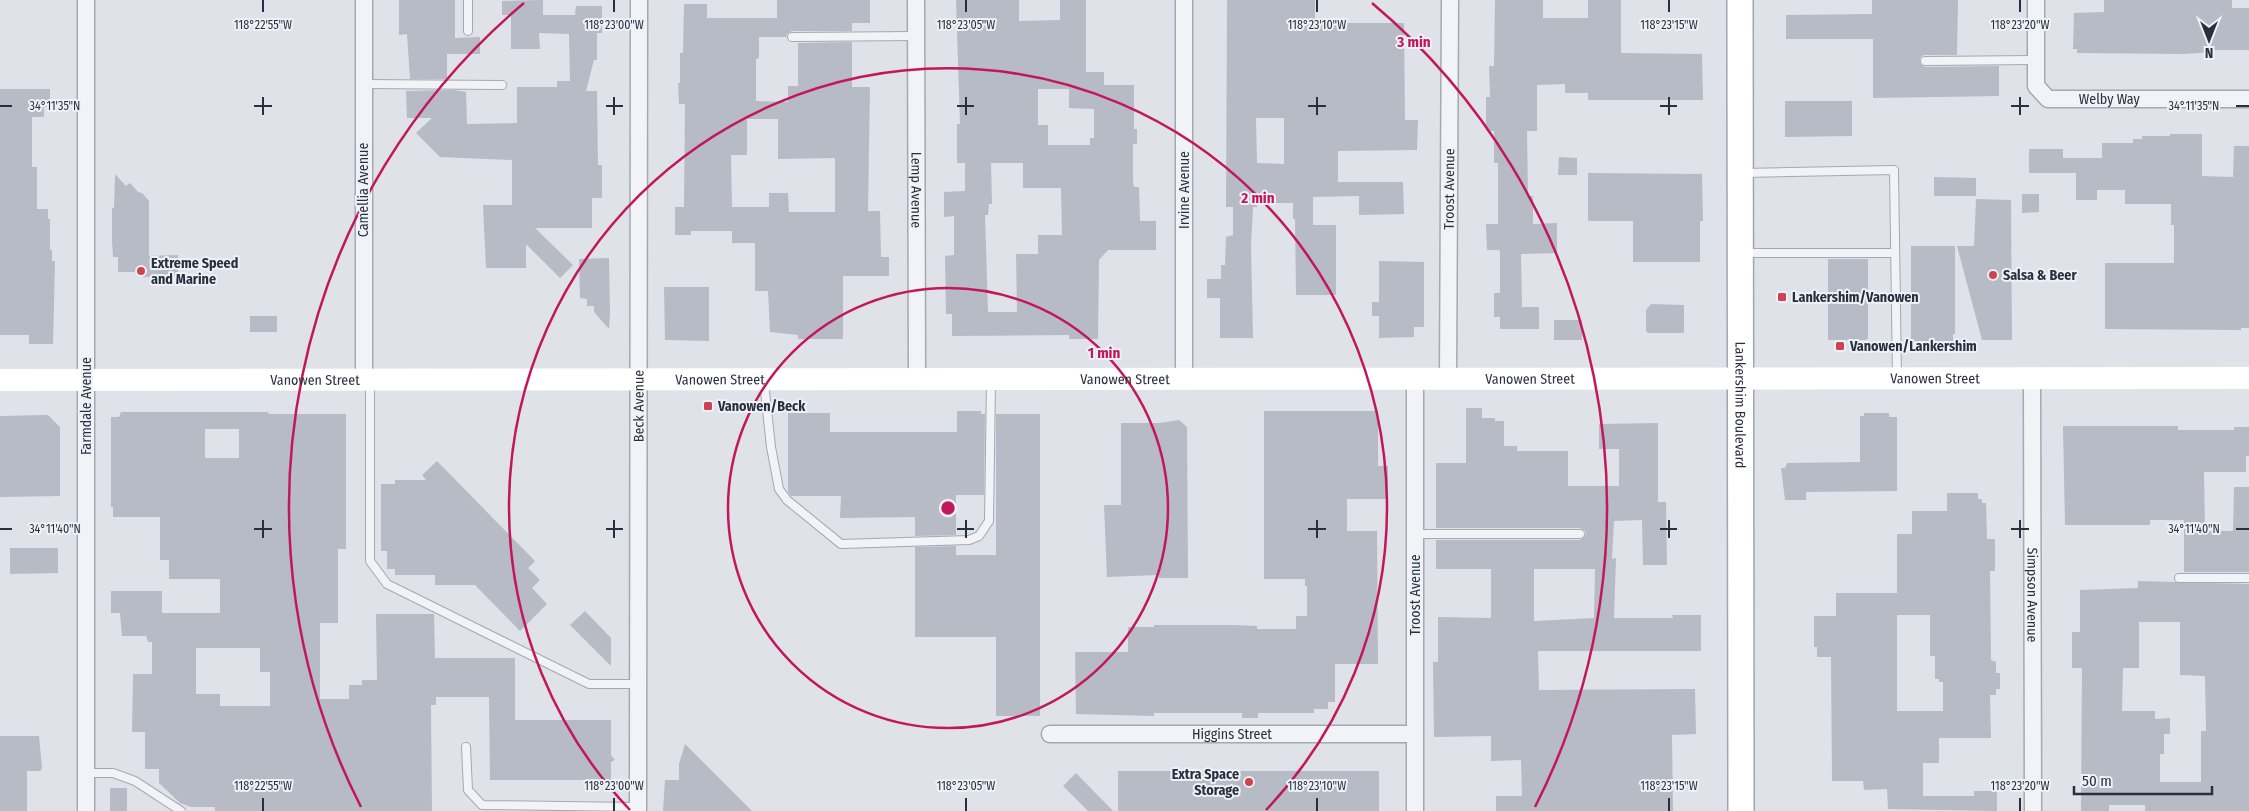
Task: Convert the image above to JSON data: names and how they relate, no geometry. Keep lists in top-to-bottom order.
{
  "streets": {
    "main road": ["Vanowen Street", "Lankershim Boulevard"],
    "street": [
      "Welby Way",
      "Troost Avenue",
      "Camellia Avenue",
      "Lemp Avenue",
      "Irvine Avenue",
      "Beck Avenue",
      "Farmdale Avenue",
      "Simpson Avenue",
      "Higgins Street"
    ]
  },
  "crossings": [
    ["Troost Avenue", "Vanowen Street"],
    ["Troost Avenue", "Higgins Street"],
    ["Camellia Avenue", "Vanowen Street"],
    ["Lemp Avenue", "Vanowen Street"],
    ["Irvine Avenue", "Vanowen Street"],
    ["Vanowen Street", "Beck Avenue"],
    ["Vanowen Street", "Farmdale Avenue"],
    ["Vanowen Street", "Lankershim Boulevard"],
    ["Vanowen Street", "Simpson Avenue"]
  ],
  "places": {
    "other": ["Extreme Speed and Marine", "Salsa & Beer", "Extra Space Storage"],
    "transit": ["Lankershim/Vanowen", "Vanowen/Lankershim", "Vanowen/Beck"]
  },
  "scale_bar": "50 m",
  "north": "bottom",
  "coordinates": [
    "118°22'55\"W",
    "118°23'00\"W",
    "118°23'05\"W",
    "118°23'10\"W",
    "118°23'15\"W",
    "118°23'20\"W",
    "34°11'35\"N",
    "34°11'40\"N"
  ],
  "rings": ["3 min", "2 min", "1 min"]
}
